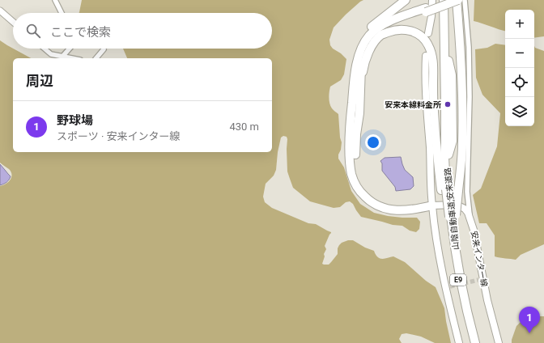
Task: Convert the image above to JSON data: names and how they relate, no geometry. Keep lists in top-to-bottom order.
{
  "streets": {
    "highway": ["山陰自動車道;安来道路", "E9"],
    "main road": ["安来インター線"]
  },
  "places": ["安来本線料金所"],
  "page": {
    "map_buttons": ["+", "−"],
    "search": "ここで検索",
    "heading": "周辺",
    "list": [
      {
        "mark": "1",
        "name": "野球場",
        "note": "スポーツ · 安来インター線",
        "value": "430 m"
      }
    ],
    "pins": "1"
  }
}
